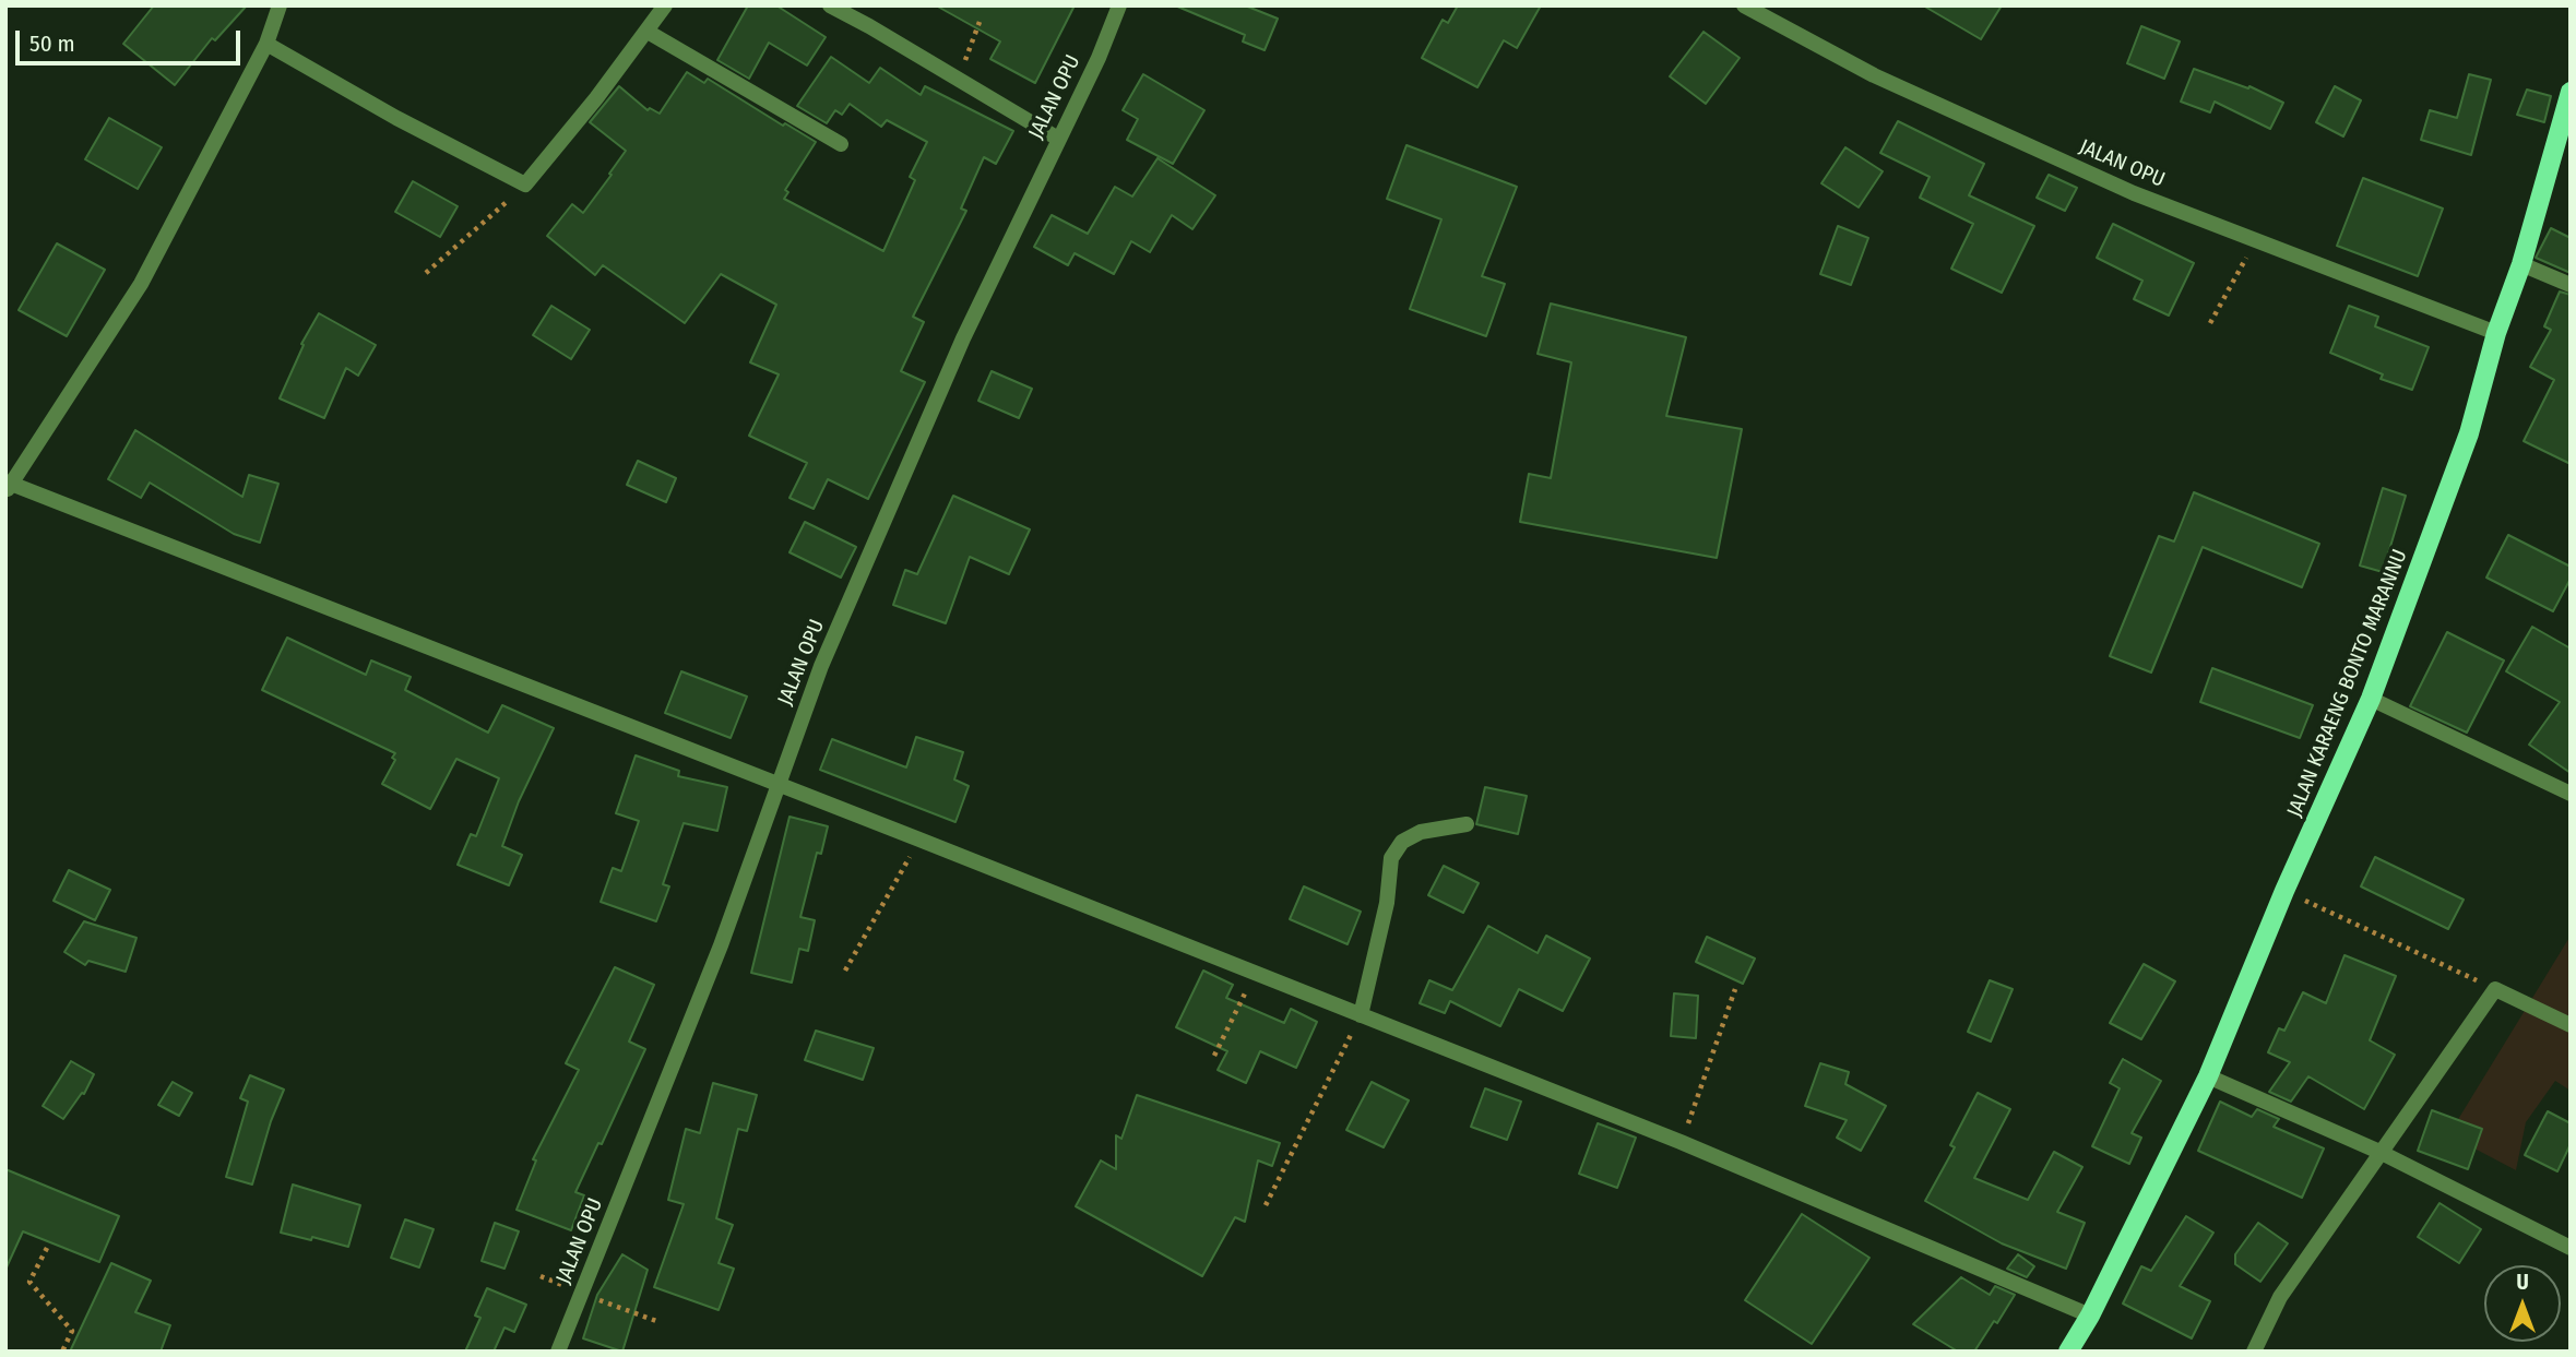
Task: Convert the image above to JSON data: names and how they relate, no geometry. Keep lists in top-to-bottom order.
{
  "streets": {
    "main road": ["JALAN KARAENG BONTO MARANNU"],
    "street": ["JALAN OPU"]
  },
  "crossings": [
    ["JALAN OPU", "JALAN KARAENG BONTO MARANNU"]
  ],
  "scale_bar": "50 m",
  "north": "top"
}
